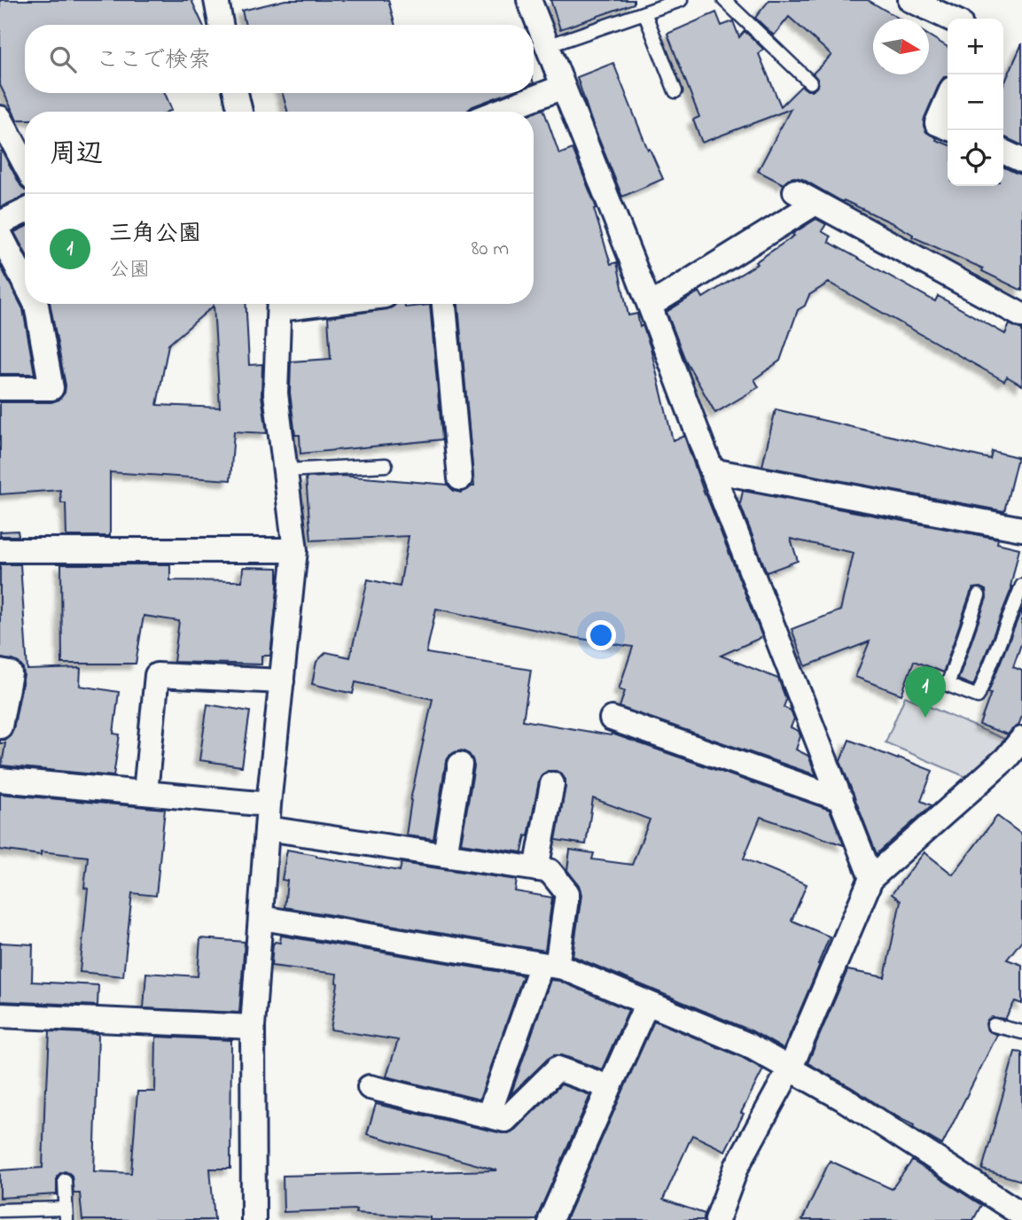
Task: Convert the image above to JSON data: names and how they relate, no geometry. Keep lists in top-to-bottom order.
{
  "north": "right",
  "page": {
    "map_buttons": ["+", "−"],
    "search": "ここで検索",
    "heading": "周辺",
    "list": [
      {
        "mark": "1",
        "name": "三角公園",
        "note": "公園",
        "value": "80 m"
      }
    ],
    "pins": "1"
  }
}
